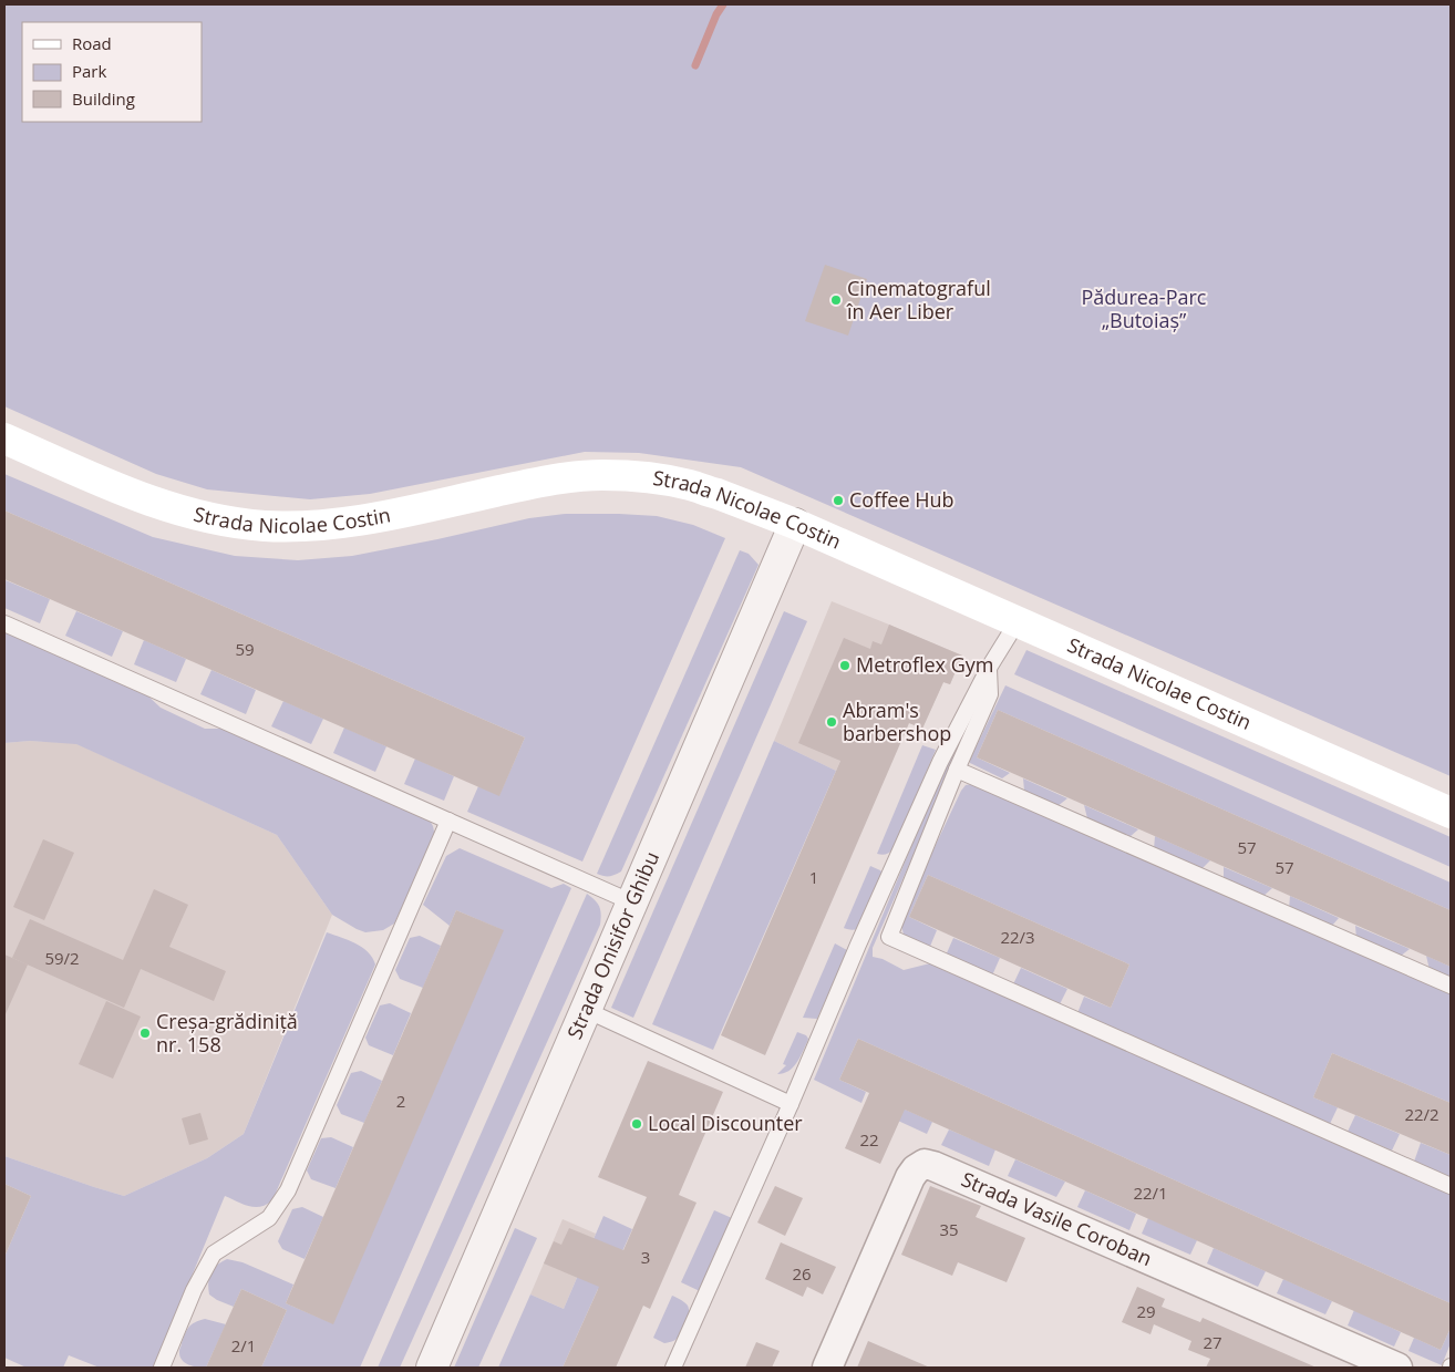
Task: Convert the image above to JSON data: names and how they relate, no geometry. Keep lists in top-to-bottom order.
{
  "streets": {
    "main road": ["Strada Nicolae Costin"],
    "street": ["Strada Onisifor Ghibu", "Strada Vasile Coroban"]
  },
  "crossings": [
    ["Strada Nicolae Costin", "Strada Onisifor Ghibu"]
  ],
  "parks": ["Pădurea-Parc „Butoiaș”"],
  "places": [
    "Cinematograful în Aer Liber",
    "Coffee Hub",
    "Metroflex Gym",
    "Abram's barbershop",
    "Creșa-grădiniță nr. 158",
    "Local Discounter"
  ],
  "house_numbers": [
    "59",
    "57",
    "57",
    "1",
    "22/3",
    "59/2",
    "2",
    "22/2",
    "22",
    "22/1",
    "35",
    "3",
    "26",
    "29",
    "27",
    "2/1"
  ],
  "legend": ["Road", "Park", "Building"]
}
